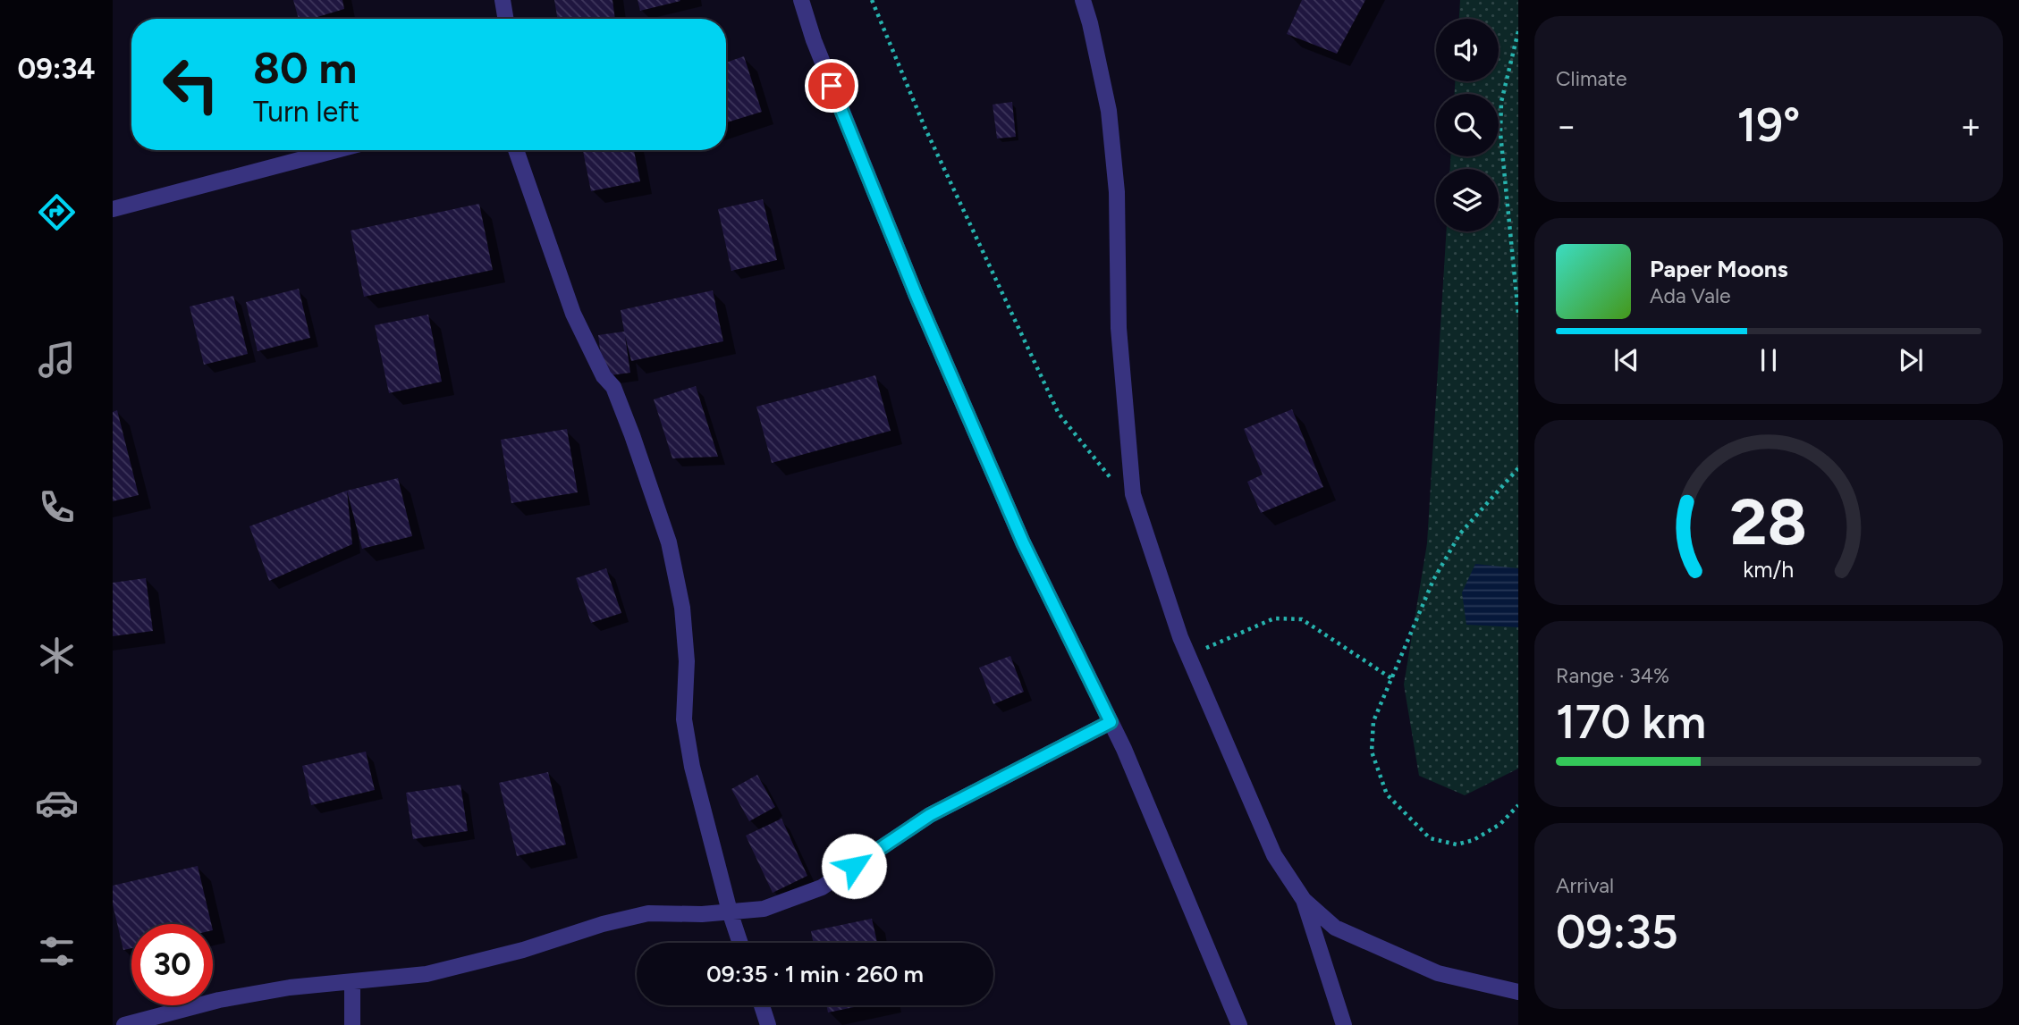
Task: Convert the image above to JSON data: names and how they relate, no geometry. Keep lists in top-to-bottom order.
{
  "page": {
    "tabs": "09:34",
    "tile": [
      "Climate",
      ["Range · 34%", "170 km"],
      ["Arrival", "09:35"]
    ],
    "turn": ["80 m", "Turn left"],
    "heat": ["−", "19°", "+"],
    "song": ["Paper Moons", "Ada Vale"],
    "limit": "30",
    "trip": "09:35 · 1 min · 260 m",
    "gauge": ["28", "km/h"]
  }
}
